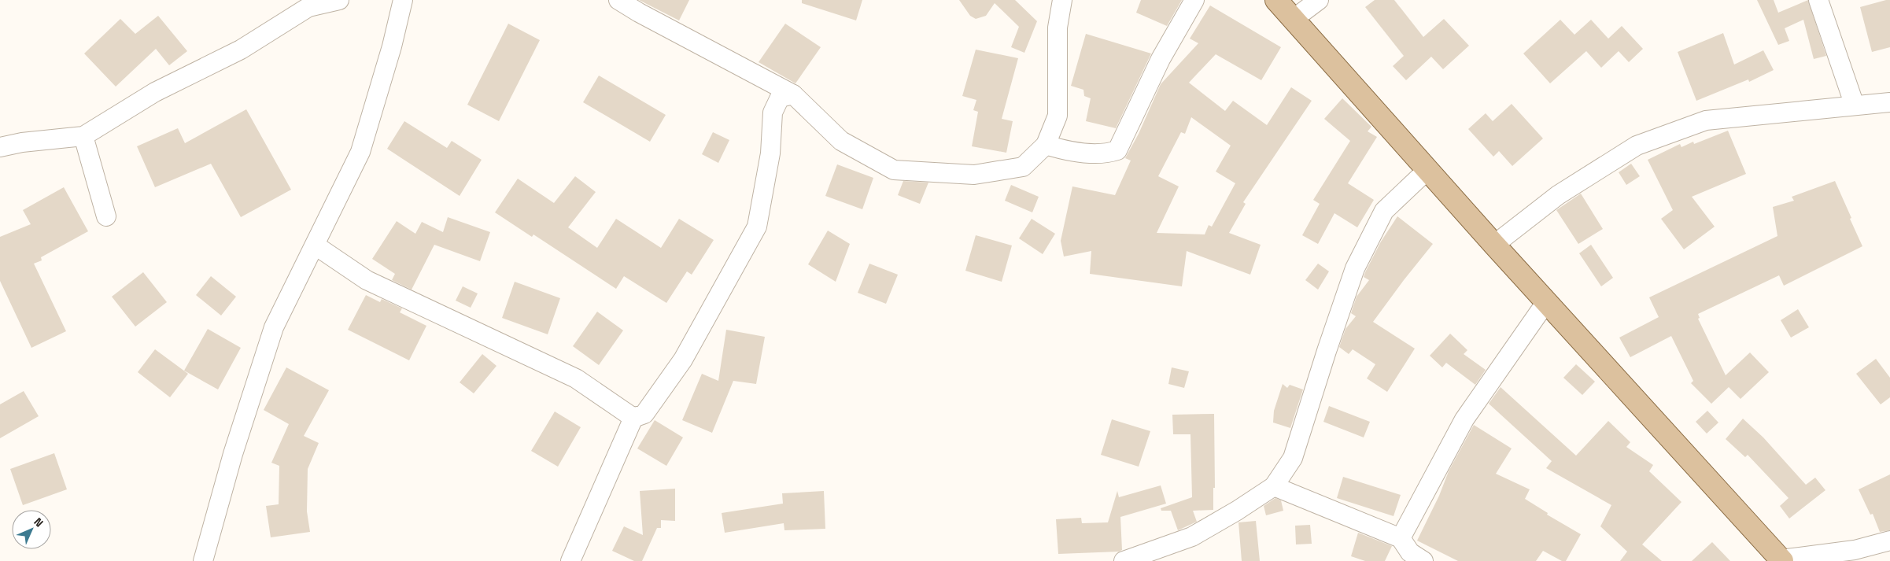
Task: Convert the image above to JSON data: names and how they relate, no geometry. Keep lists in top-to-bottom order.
{
  "north": "top right"
}
